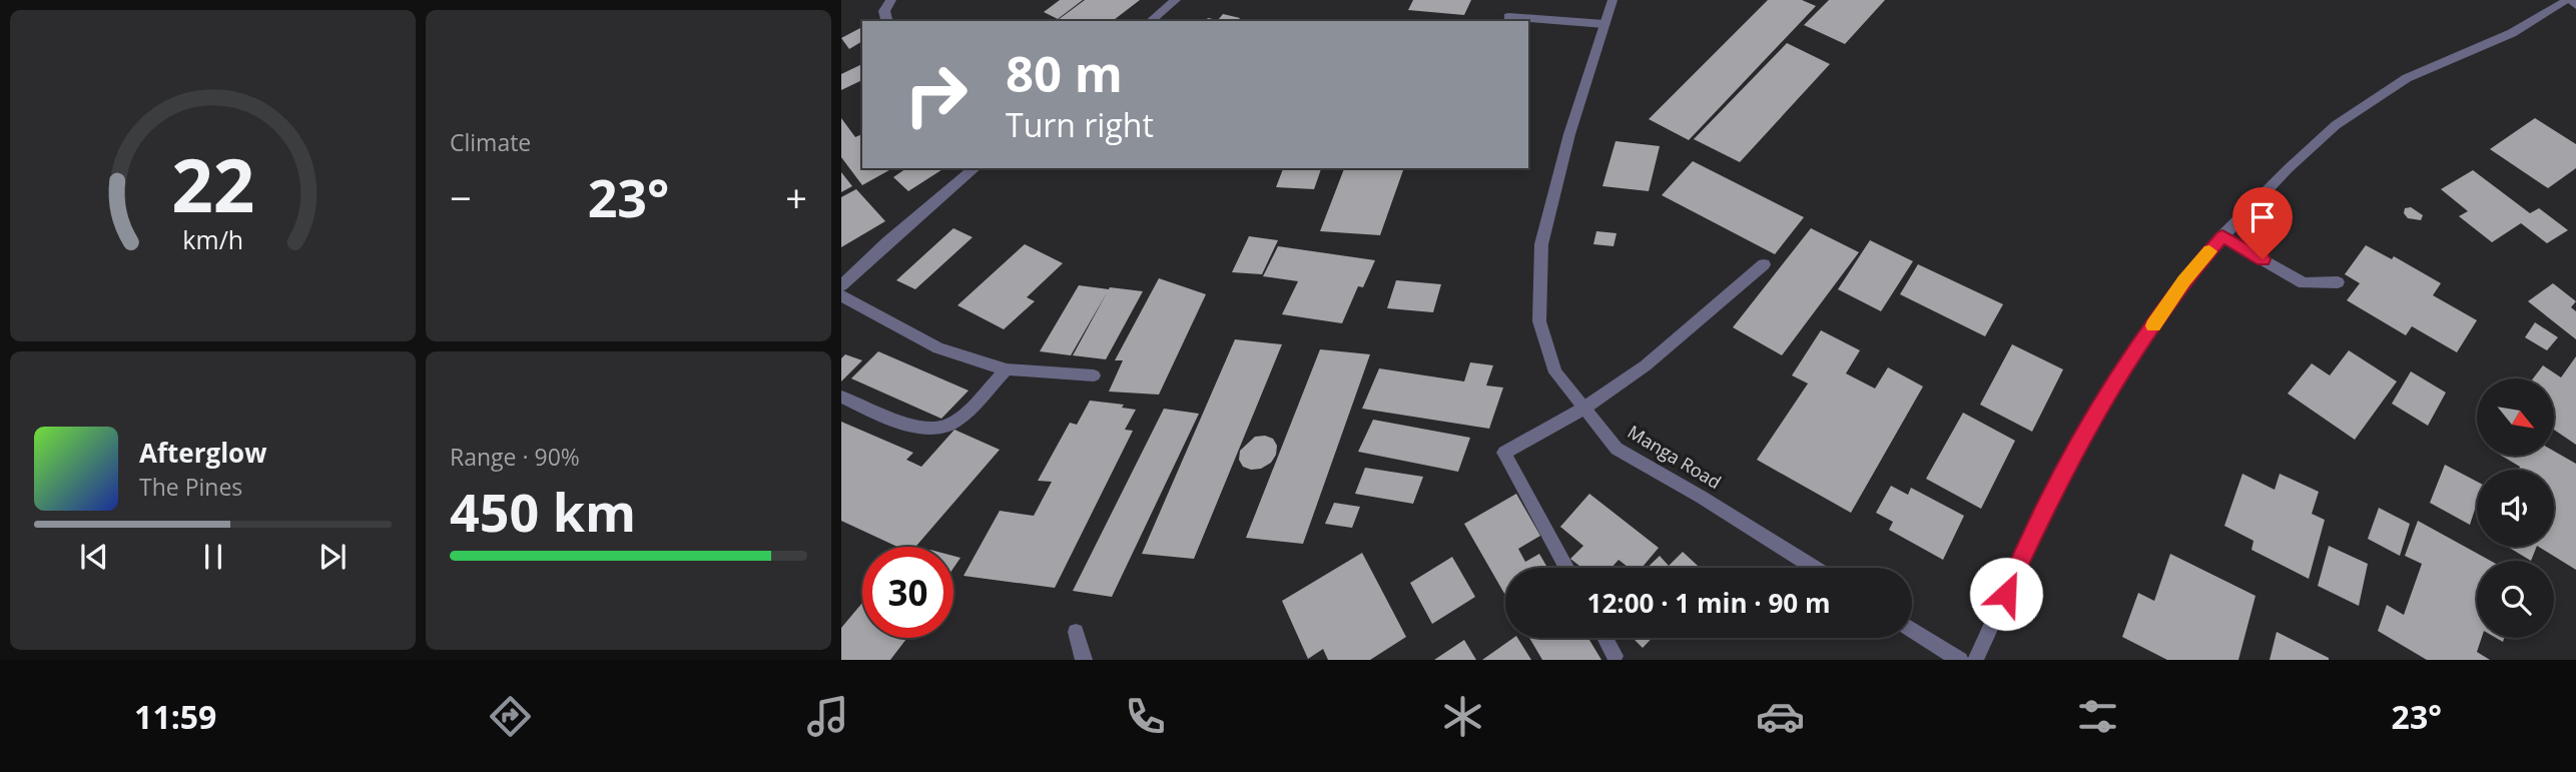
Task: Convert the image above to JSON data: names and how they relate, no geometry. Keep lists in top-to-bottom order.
{
  "streets": {
    "street": ["Manga Road"]
  },
  "north": "bottom right",
  "page": {
    "tile": [
      "Climate",
      ["Range · 90%", "450 km"]
    ],
    "turn": ["80 m", "Turn right"],
    "heat": ["−", "23°", "+"],
    "song": ["Afterglow", "The Pines"],
    "limit": "30",
    "trip": "12:00 · 1 min · 90 m",
    "tabs": ["11:59", "23°"],
    "gauge": ["22", "km/h"]
  }
}
